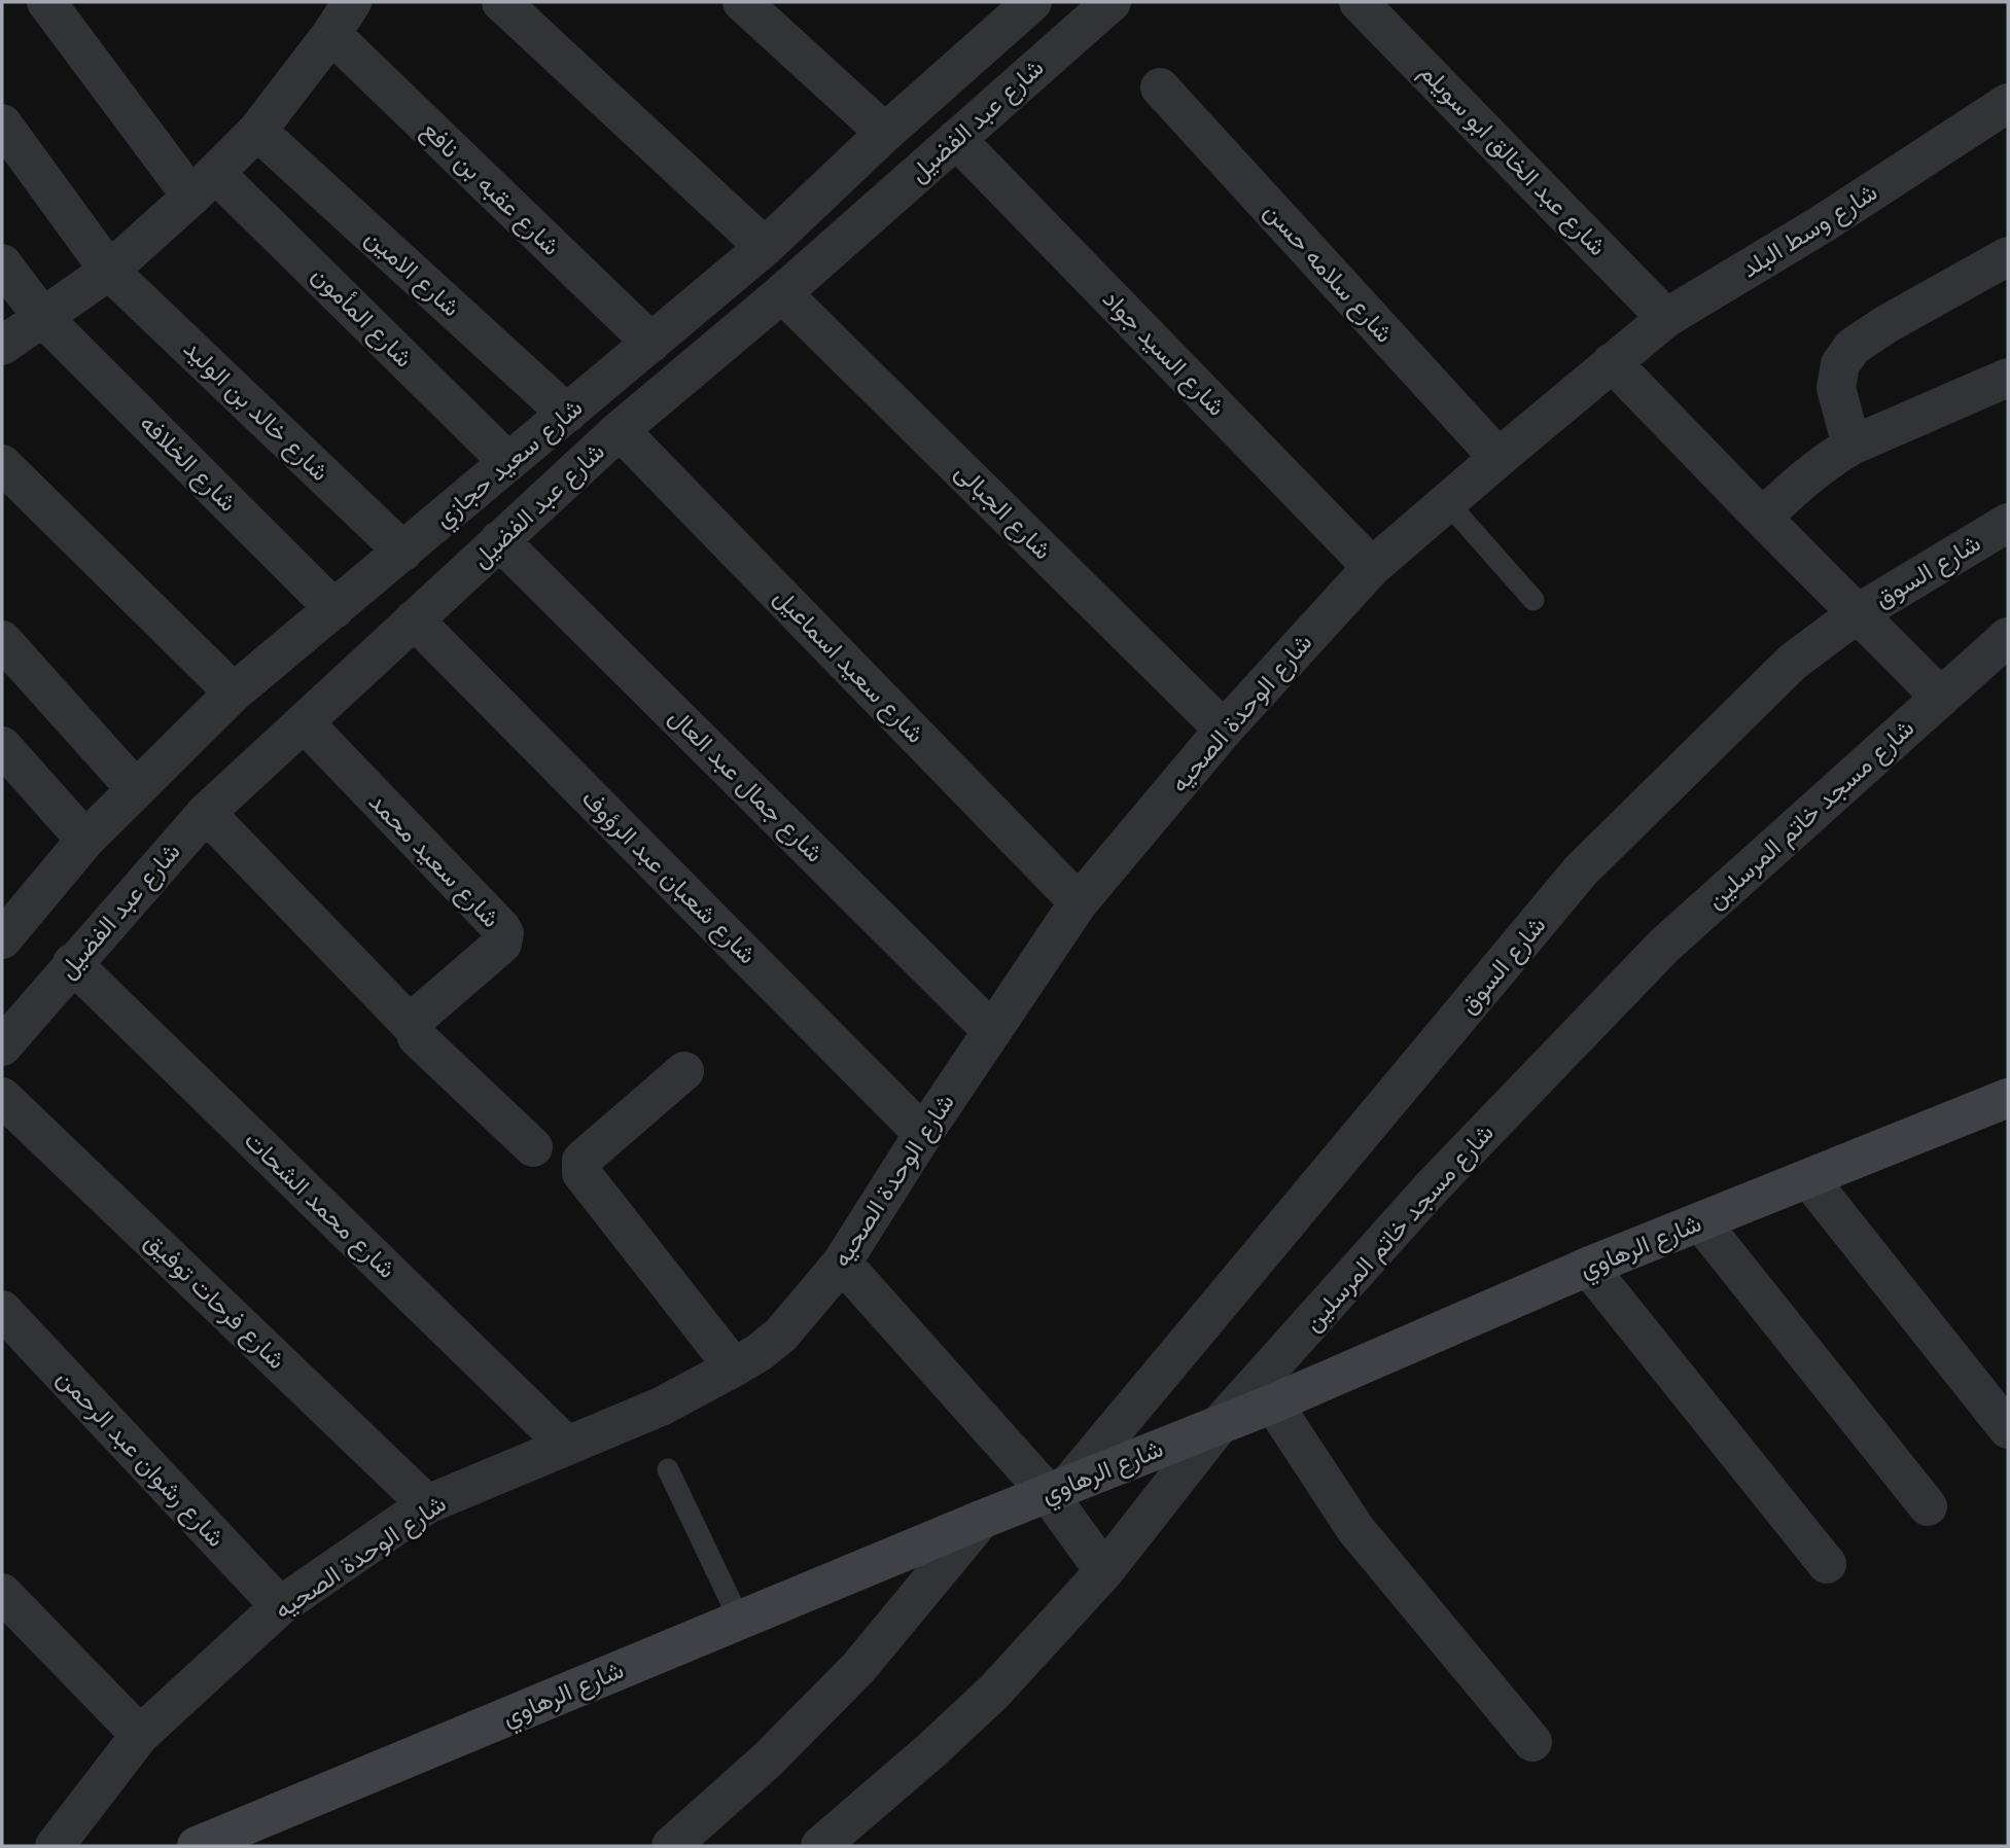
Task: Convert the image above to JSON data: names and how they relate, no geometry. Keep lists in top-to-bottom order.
{
  "streets": {
    "street": [
      "شارع عبد الفضيل",
      "شارع عبد الخالق ابو سويلم",
      "شارع عقبه بن نافع",
      "شارع وسط البلد",
      "شارع الامين",
      "شارع سلامه حسن",
      "شارع المأمون",
      "شارع السيد جواد",
      "شارع خالد بن الوليد",
      "شارع الخلافه",
      "شارع سعيد حجازي",
      "شارع الجبالى",
      "شارع السوق",
      "شارع سعيد اسماعيل",
      "شارع الوحدة الصحيه",
      "شارع جمال عبد العال",
      "شارع مسجد خاتم المرسلين",
      "شارع سعيد محمد",
      "شارع شعبان عبد الرؤوف",
      "شارع محمد الشحات",
      "شارع الرهاوي",
      "شارع فرحات توفيق",
      "شارع رشوان عبد الرحمن"
    ]
  },
  "crossings": [
    ["شارع عبد الفضيل", "شارع السيد جواد"],
    ["شارع عبد الفضيل", "شارع الجبالى"],
    ["شارع عبد الفضيل", "شارع سعيد اسماعيل"],
    ["شارع عبد الفضيل", "شارع جمال عبد العال"],
    ["شارع عبد الفضيل", "شارع سعيد محمد"],
    ["شارع عبد الفضيل", "شارع شعبان عبد الرؤوف"],
    ["شارع عبد الفضيل", "شارع محمد الشحات"],
    ["شارع عبد الخالق ابو سويلم", "شارع وسط البلد"],
    ["شارع عقبه بن نافع", "شارع سعيد حجازي"],
    ["شارع وسط البلد", "شارع الوحدة الصحيه"],
    ["شارع الامين", "شارع سعيد حجازي"],
    ["شارع سلامه حسن", "شارع الوحدة الصحيه"],
    ["شارع المأمون", "شارع سعيد حجازي"],
    ["شارع السيد جواد", "شارع الوحدة الصحيه"],
    ["شارع خالد بن الوليد", "شارع سعيد حجازي"],
    ["شارع الخلافه", "شارع سعيد حجازي"],
    ["شارع الجبالى", "شارع الوحدة الصحيه"],
    ["شارع السوق", "شارع الرهاوي"],
    ["شارع سعيد اسماعيل", "شارع الوحدة الصحيه"],
    ["شارع الوحدة الصحيه", "شارع جمال عبد العال"],
    ["شارع الوحدة الصحيه", "شارع شعبان عبد الرؤوف"],
    ["شارع الوحدة الصحيه", "شارع محمد الشحات"],
    ["شارع الوحدة الصحيه", "شارع فرحات توفيق"],
    ["شارع الوحدة الصحيه", "شارع رشوان عبد الرحمن"],
    ["شارع مسجد خاتم المرسلين", "شارع الرهاوي"]
  ]
}
